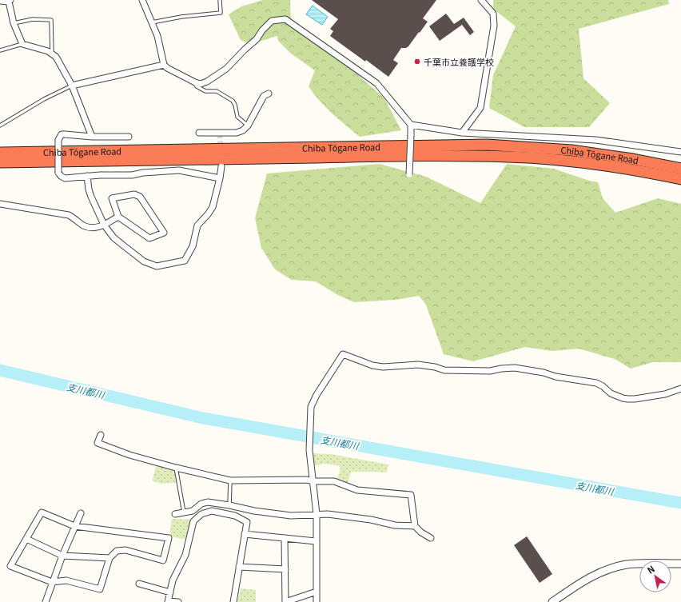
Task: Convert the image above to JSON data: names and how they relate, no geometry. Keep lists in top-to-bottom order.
{
  "streets": {
    "highway": ["Chiba Tōgane Road"]
  },
  "water": ["支川都川"],
  "places": ["千葉市立養護学校"],
  "north": "top left"
}
